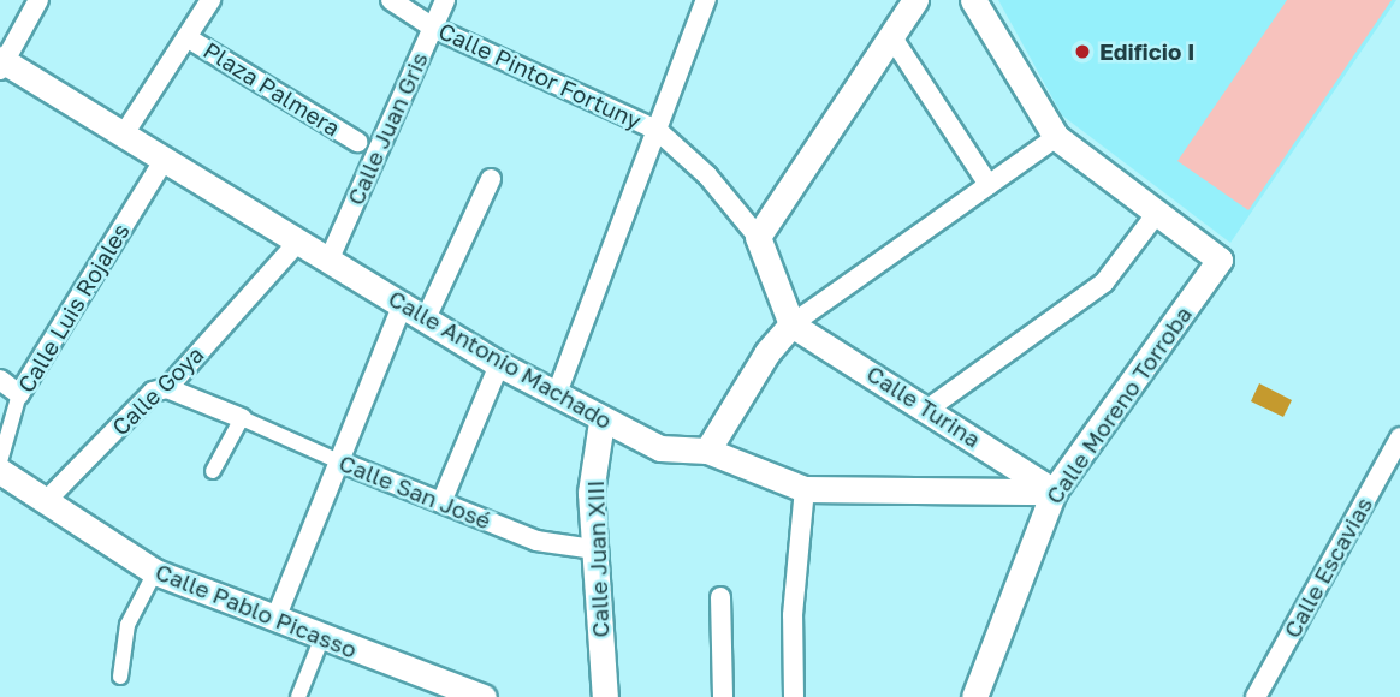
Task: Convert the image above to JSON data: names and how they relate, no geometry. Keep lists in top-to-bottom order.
{
  "streets": {
    "street": [
      "Calle Pintor Fortuny",
      "Plaza Palmera",
      "Calle Juan Gris",
      "Calle Luis Rojales",
      "Calle Antonio Machado",
      "Calle Goya",
      "Calle Moreno Torroba",
      "Calle Turina",
      "Calle San José",
      "Calle Juan XIII",
      "Calle Escavias",
      "Calle Pablo Picasso"
    ]
  },
  "crossings": [
    ["Calle Pintor Fortuny", "Calle Juan Gris"],
    ["Calle Pintor Fortuny", "Calle Turina"],
    ["Calle Juan Gris", "Calle Antonio Machado"],
    ["Calle Luis Rojales", "Calle Antonio Machado"],
    ["Calle Antonio Machado", "Calle Goya"],
    ["Calle Antonio Machado", "Calle Moreno Torroba"],
    ["Calle Antonio Machado", "Calle Turina"],
    ["Calle Antonio Machado", "Calle Juan XIII"],
    ["Calle Goya", "Calle San José"],
    ["Calle Goya", "Calle Pablo Picasso"],
    ["Calle Moreno Torroba", "Calle Turina"],
    ["Calle San José", "Calle Juan XIII"]
  ],
  "places": ["Edificio I"]
}
